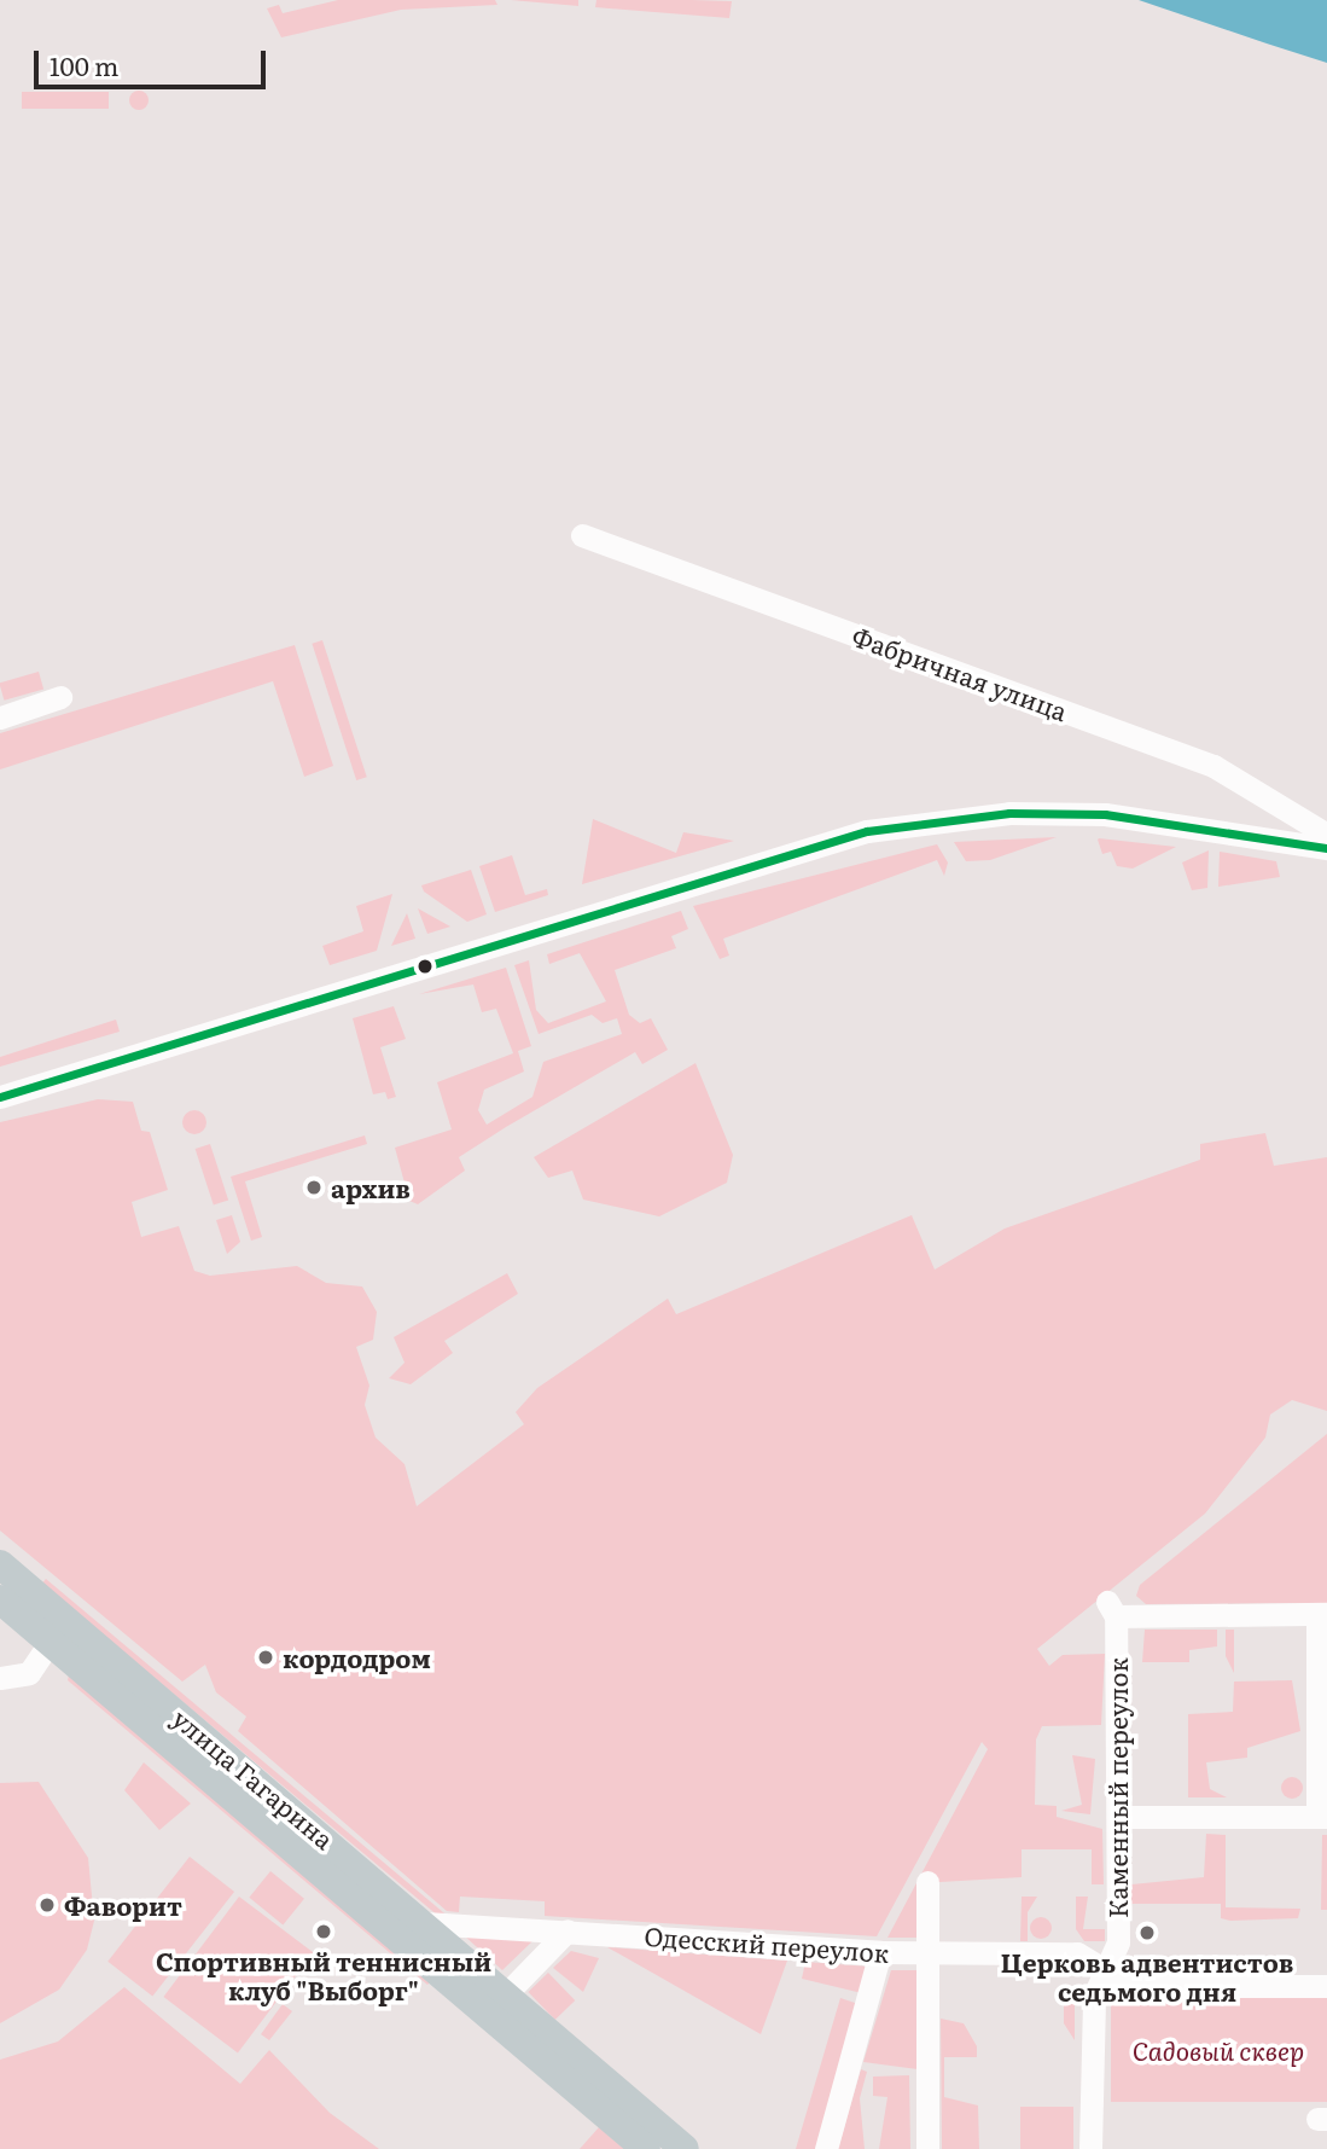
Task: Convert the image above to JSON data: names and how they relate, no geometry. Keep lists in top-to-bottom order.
{
  "streets": {
    "main road": ["улица Гагарина"],
    "street": ["Фабричная улица", "Каменный переулок", "Одесский переулок"]
  },
  "crossings": [
    ["улица Гагарина", "Одесский переулок"],
    ["Каменный переулок", "Одесский переулок"]
  ],
  "parks": ["Садовый сквер"],
  "places": [
    "архив",
    "кордодром",
    "Фаворит",
    "Спортивный теннисный клуб \"Выборг\"",
    "Церковь адвентистов седьмого дня"
  ],
  "scale_bar": "100 m"
}
